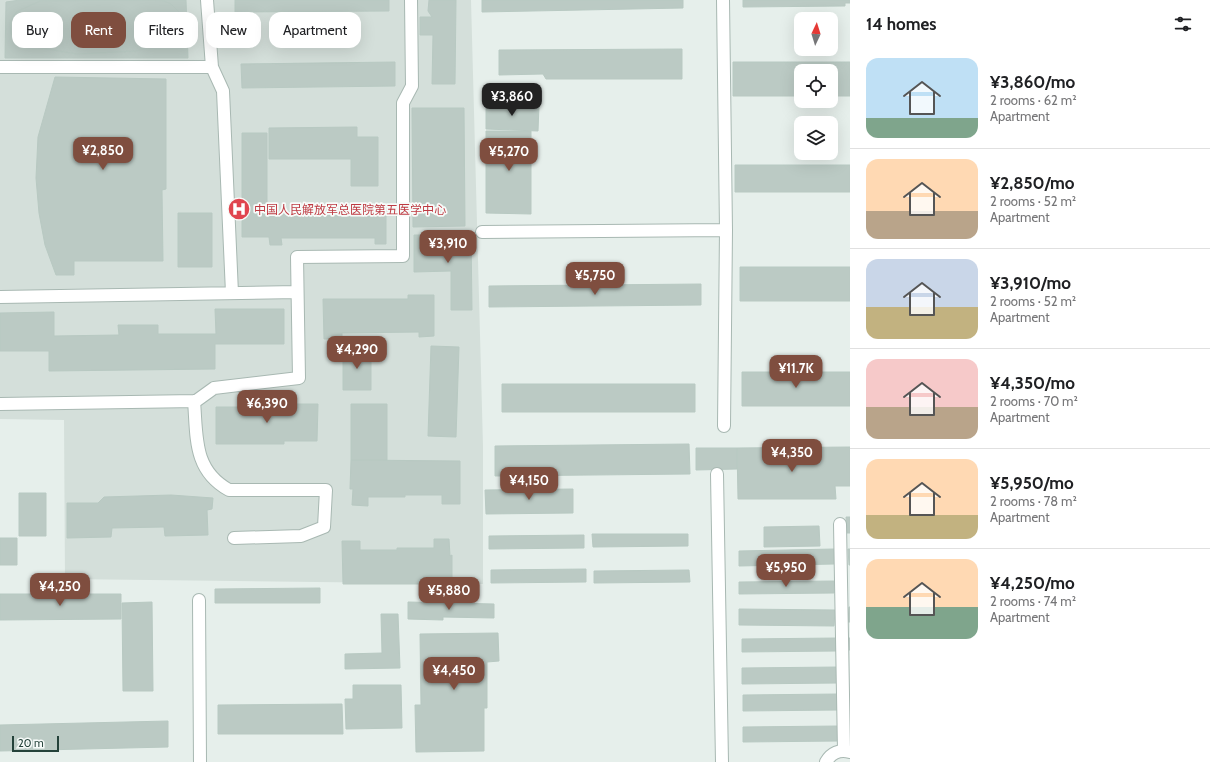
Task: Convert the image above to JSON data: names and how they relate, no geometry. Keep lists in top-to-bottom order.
{
  "places": {
    "hospital": ["中国人民解放军总医院第五医学中心"]
  },
  "scale_bar": "20 m",
  "north": "top",
  "page": {
    "heading": "14 homes",
    "chip": [
      "Buy",
      "Rent",
      "Filters",
      "New",
      "Apartment"
    ],
    "list": [
      {
        "name": "¥3,860/mo",
        "note": "2 rooms · 62 m² · Apartment"
      },
      {
        "name": "¥2,850/mo",
        "note": "2 rooms · 52 m² · Apartment"
      },
      {
        "name": "¥3,910/mo",
        "note": "2 rooms · 52 m² · Apartment"
      },
      {
        "name": "¥4,350/mo",
        "note": "2 rooms · 70 m² · Apartment"
      },
      {
        "name": "¥5,950/mo",
        "note": "2 rooms · 78 m² · Apartment"
      },
      {
        "name": "¥4,250/mo",
        "note": "2 rooms · 74 m² · Apartment"
      }
    ],
    "price": [
      "¥3,860",
      "¥2,850",
      "¥5,270",
      "¥3,910",
      "¥5,750",
      "¥4,290",
      "¥11.7K",
      "¥6,390",
      "¥4,350",
      "¥4,150",
      "¥5,950",
      "¥4,250",
      "¥5,880",
      "¥4,450"
    ],
    "scale": "20 m"
  }
}
